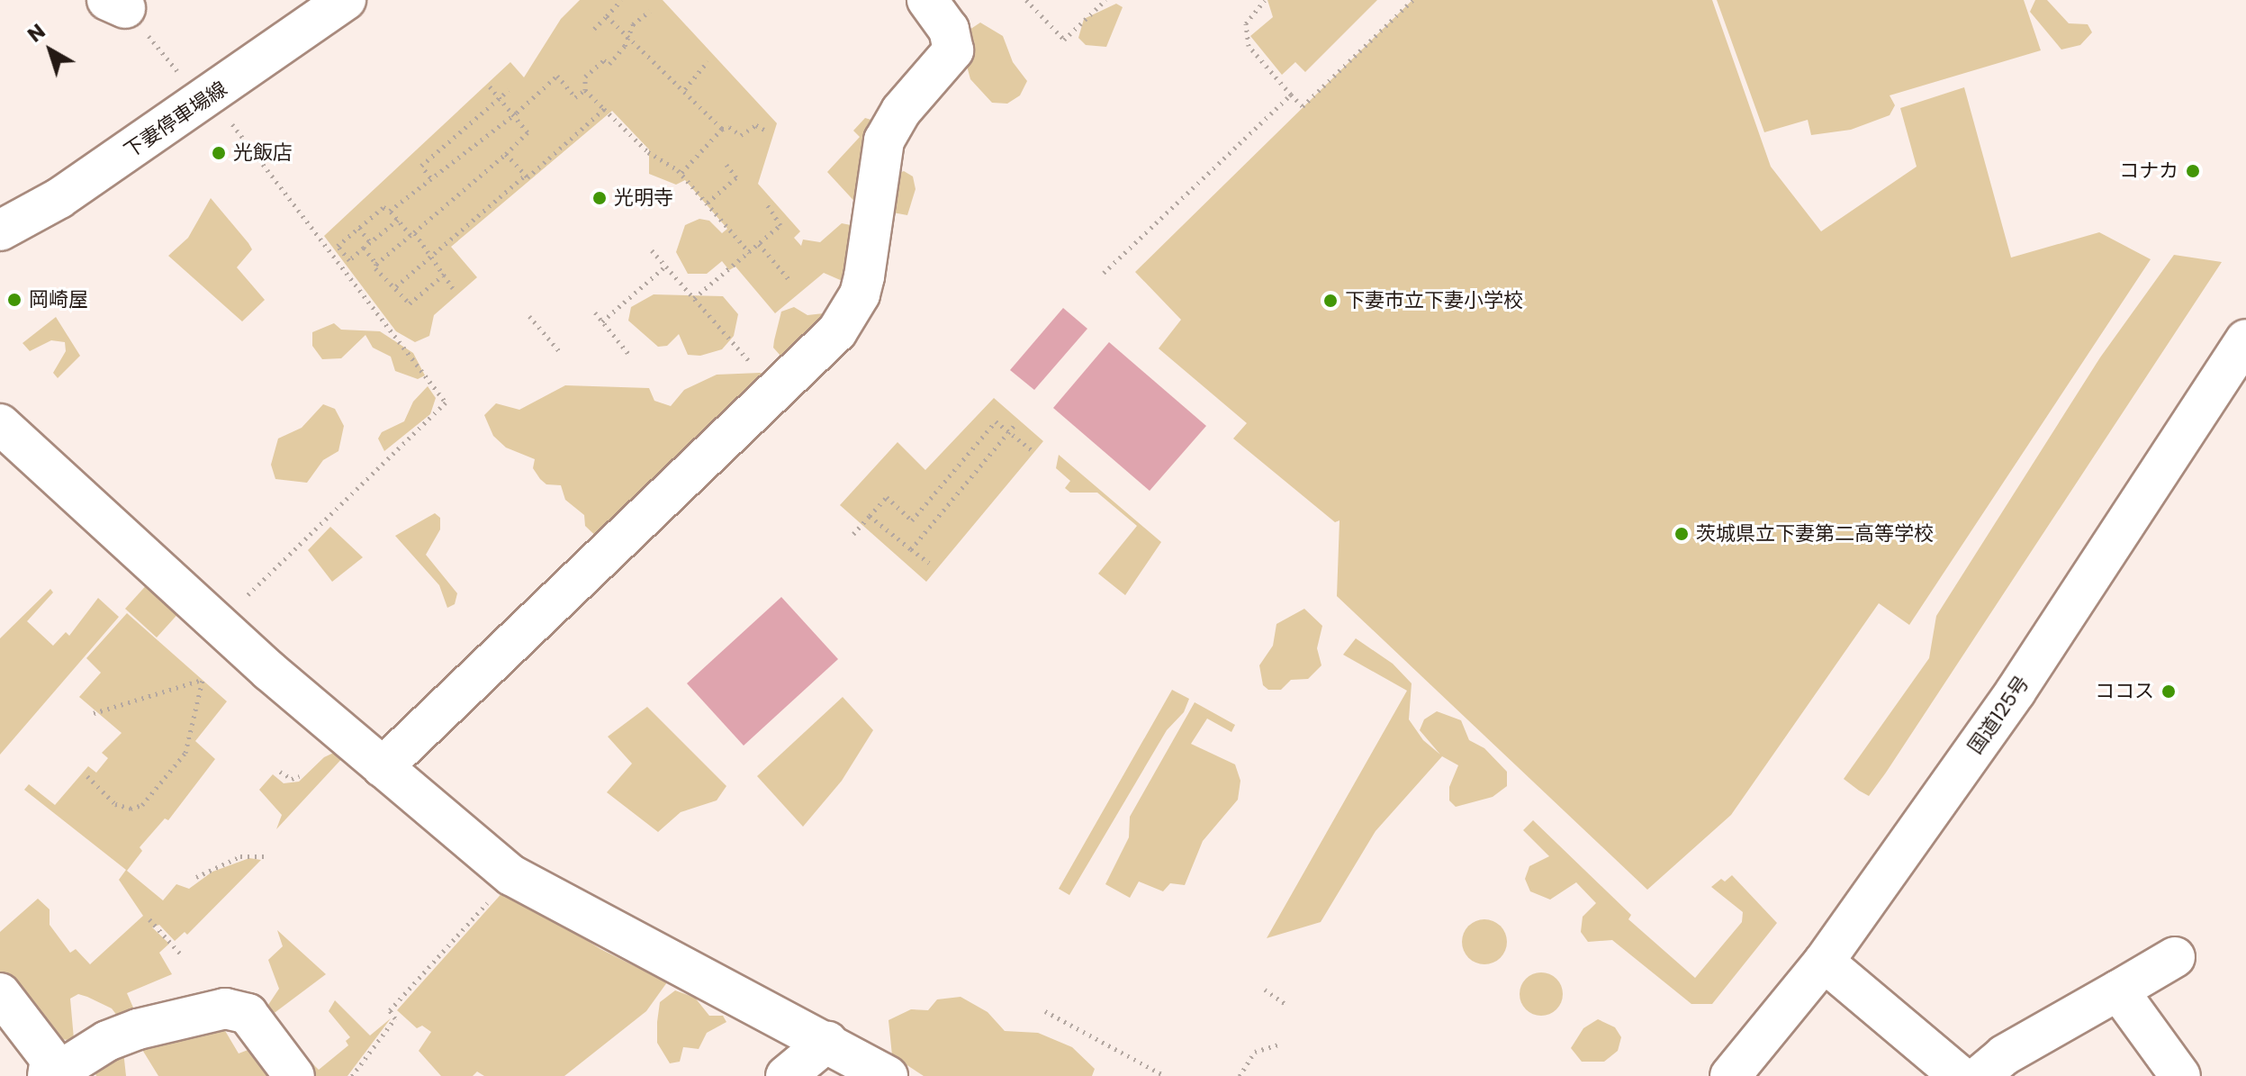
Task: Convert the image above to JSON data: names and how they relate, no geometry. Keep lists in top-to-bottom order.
{
  "streets": {
    "main road": ["下妻停車場線", "国道125号"]
  },
  "places": [
    "光飯店",
    "コナカ",
    "光明寺",
    "岡崎屋",
    "下妻市立下妻小学校",
    "茨城県立下妻第二高等学校",
    "ココス"
  ],
  "north": "top left"
}
